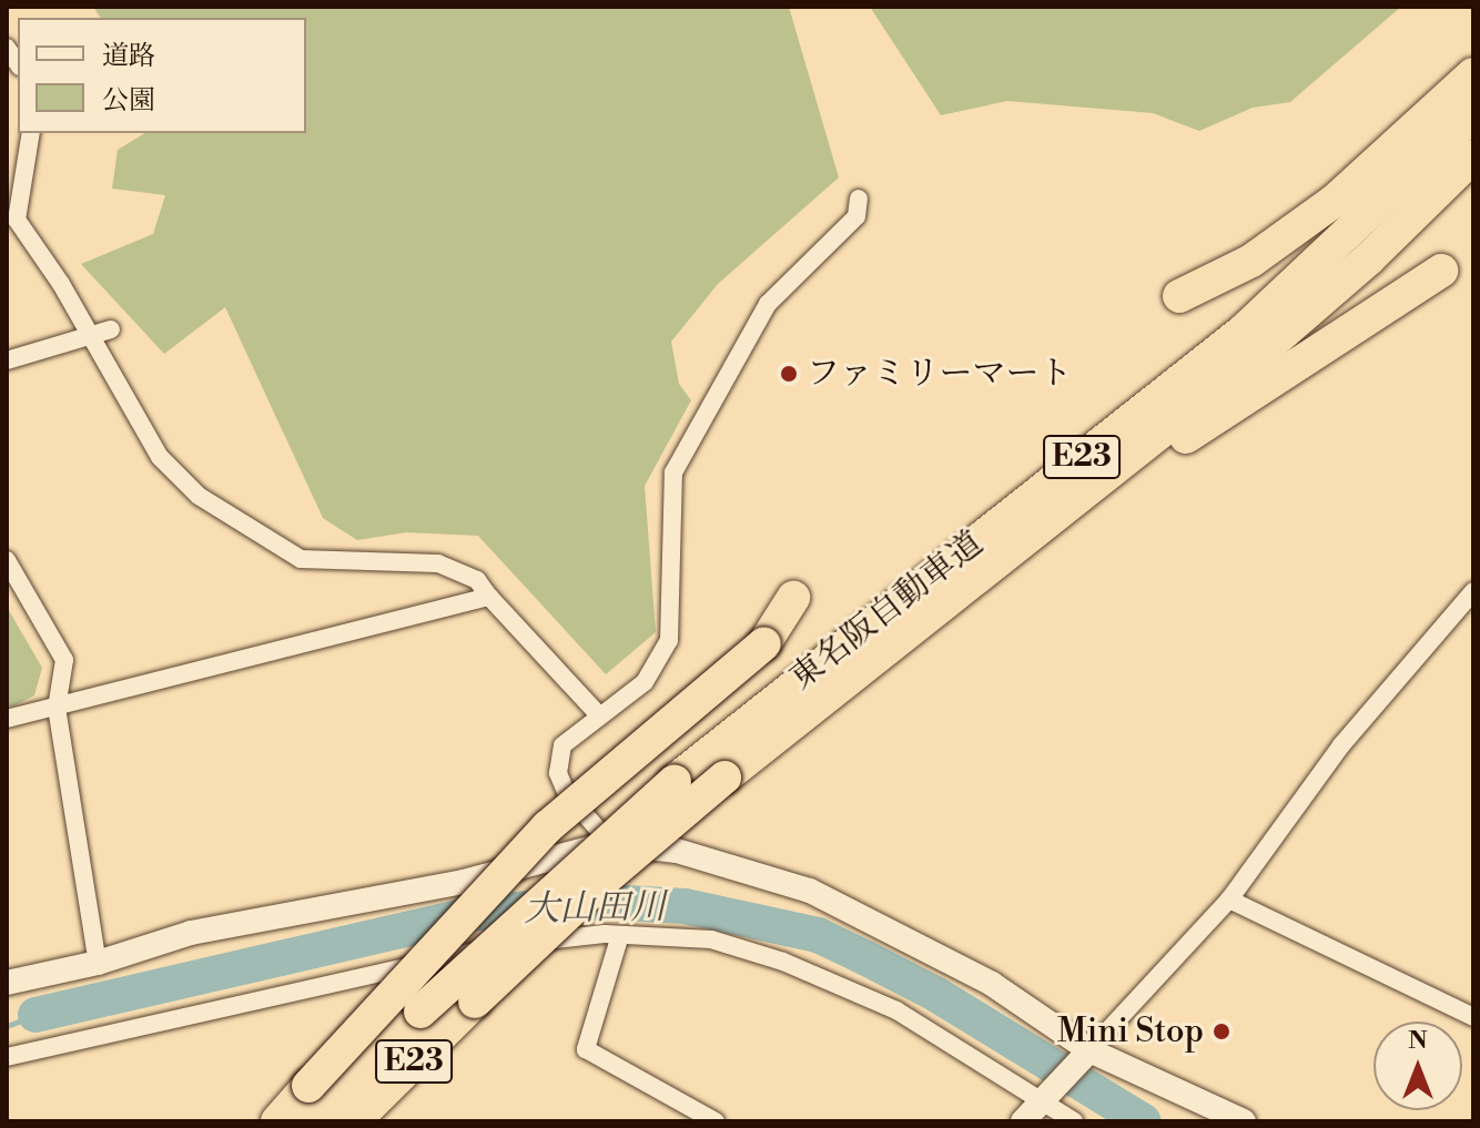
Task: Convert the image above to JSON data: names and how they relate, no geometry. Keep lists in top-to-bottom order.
{
  "streets": {
    "highway": ["E23", "東名阪自動車道"]
  },
  "water": ["大山田川"],
  "places": ["ファミリーマート", "Mini Stop"],
  "legend": ["道路", "公園"],
  "north": "top"
}
